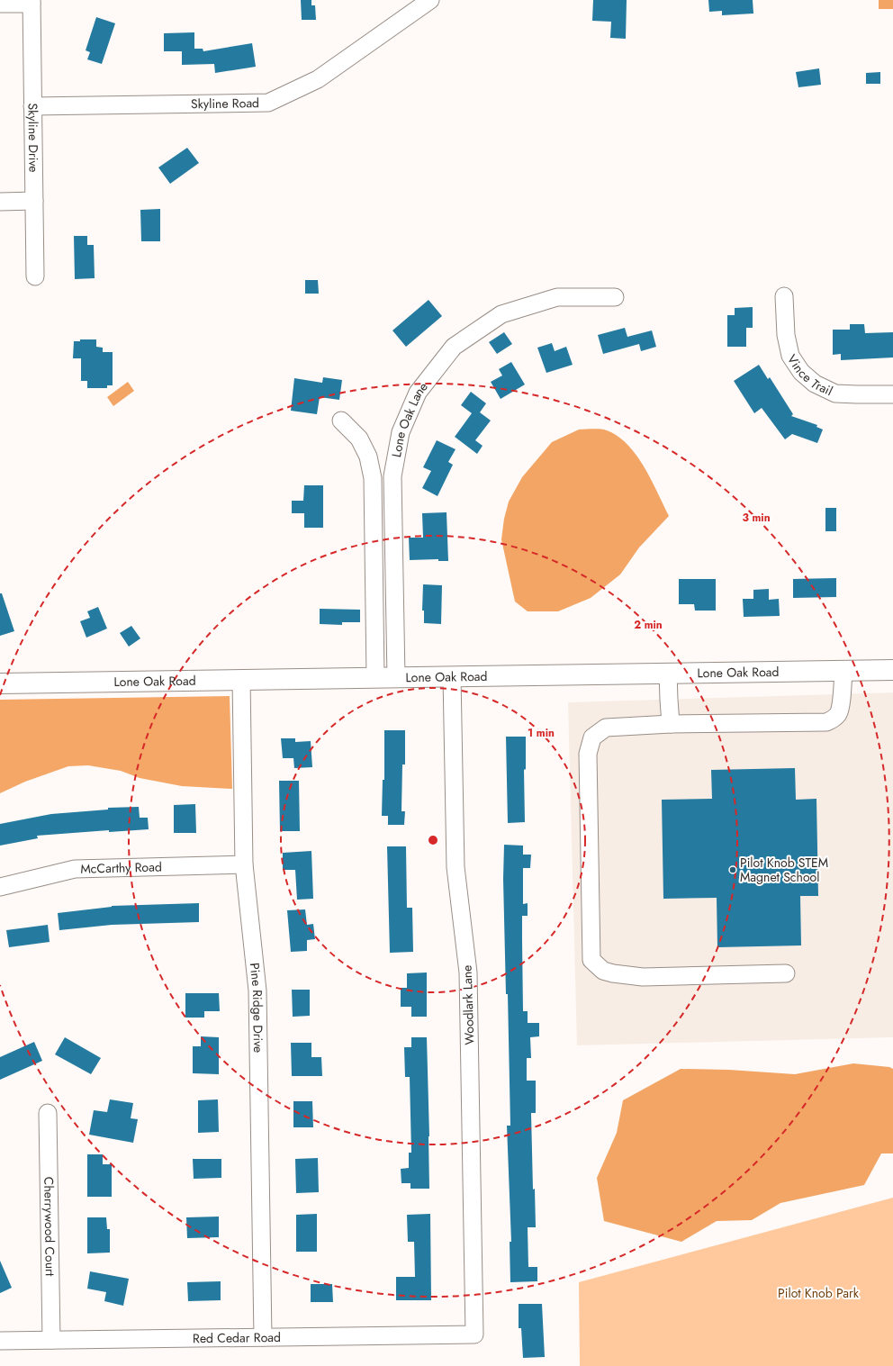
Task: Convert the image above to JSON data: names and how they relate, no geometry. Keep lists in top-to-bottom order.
{
  "streets": {
    "main road": ["Lone Oak Road"],
    "street": [
      "Skyline Road",
      "Skyline Drive",
      "Vince Trail",
      "Lone Oak Lane",
      "McCarthy Road",
      "Woodlark Lane",
      "Pine Ridge Drive",
      "Cherrywood Court",
      "Red Cedar Road"
    ]
  },
  "crossings": [
    ["Skyline Road", "Skyline Drive"],
    ["Lone Oak Lane", "Lone Oak Road"],
    ["Lone Oak Road", "Woodlark Lane"],
    ["Lone Oak Road", "Pine Ridge Drive"],
    ["McCarthy Road", "Pine Ridge Drive"],
    ["Woodlark Lane", "Red Cedar Road"],
    ["Pine Ridge Drive", "Red Cedar Road"],
    ["Cherrywood Court", "Red Cedar Road"]
  ],
  "parks": ["Pilot Knob Park"],
  "places": ["Pilot Knob STEM Magnet School"],
  "rings": ["3 min", "2 min", "1 min"]
}
